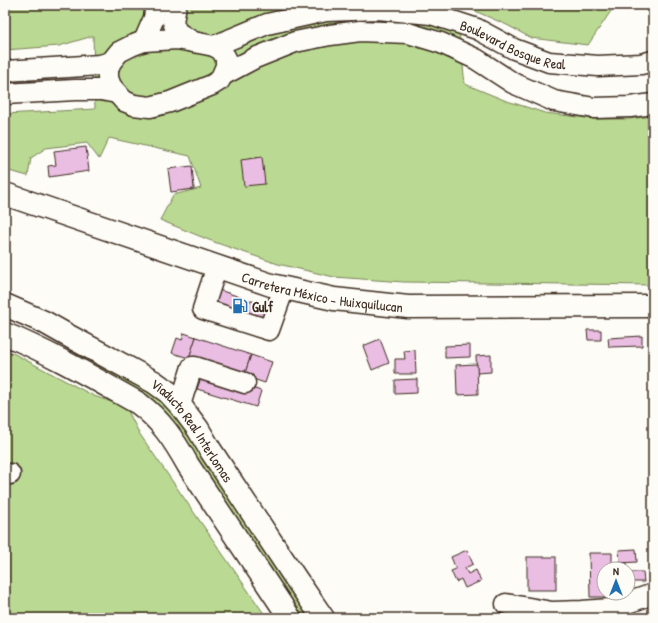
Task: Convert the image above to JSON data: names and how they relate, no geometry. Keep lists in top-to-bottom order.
{
  "streets": {
    "main road": ["Carretera México - Huixquilucan", "Viaducto Real Interlomas"],
    "street": ["Boulevard Bosque Real"]
  },
  "places": {
    "fuel station": ["Gulf"]
  },
  "north": "top"
}
